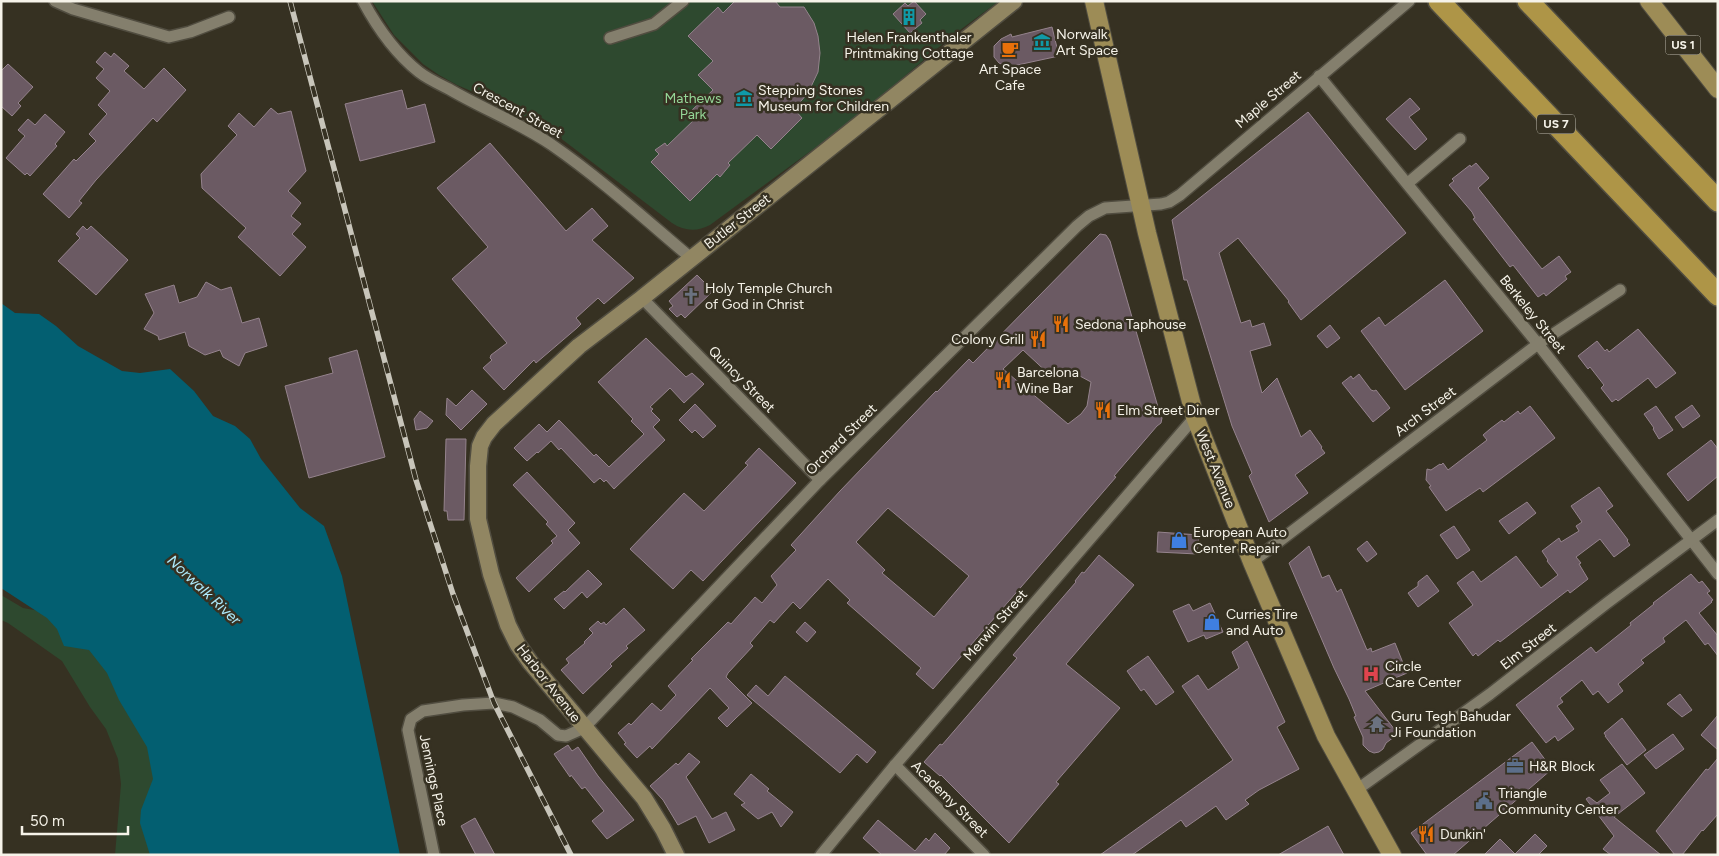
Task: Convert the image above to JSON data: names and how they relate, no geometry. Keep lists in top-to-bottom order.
{
  "streets": {
    "highway": ["US 7"],
    "main road": [
      "US 1",
      "Butler Street",
      "West Avenue",
      "Harbor Avenue"
    ],
    "street": [
      "Maple Street",
      "Crescent Street",
      "Berkeley Street",
      "Quincy Street",
      "Arch Street",
      "Orchard Street",
      "Merwin Street",
      "Elm Street",
      "Jennings Place",
      "Academy Street"
    ]
  },
  "crossings": [
    ["Maple Street", "Berkeley Street"],
    ["Maple Street", "Orchard Street"],
    ["Maple Street", "West Avenue"],
    ["Crescent Street", "Butler Street"],
    ["Butler Street", "Quincy Street"],
    ["Butler Street", "Harbor Avenue"],
    ["Berkeley Street", "Arch Street"],
    ["Berkeley Street", "Elm Street"],
    ["Quincy Street", "Orchard Street"],
    ["Arch Street", "West Avenue"],
    ["Orchard Street", "West Avenue"],
    ["Orchard Street", "Harbor Avenue"],
    ["Orchard Street", "Jennings Place"],
    ["West Avenue", "Merwin Street"],
    ["West Avenue", "Elm Street"],
    ["Merwin Street", "Academy Street"],
    ["Harbor Avenue", "Jennings Place"]
  ],
  "water": ["Norwalk River"],
  "parks": ["Mathews Park"],
  "places": {
    "building": ["Helen Frankenthaler Printmaking Cottage"],
    "museum": ["Norwalk Art Space", "Stepping Stones Museum for Children"],
    "cafe": ["Art Space Cafe"],
    "church": ["Holy Temple Church of God in Christ"],
    "restaurant": [
      "Sedona Taphouse",
      "Colony Grill",
      "Barcelona Wine Bar",
      "Elm Street Diner",
      "Dunkin'"
    ],
    "shop": ["European Auto Center Repair", "Curries Tire and Auto"],
    "hospital": ["Circle Care Center"],
    "temple": ["Guru Tegh Bahudar Ji Foundation"],
    "office": ["H&R Block"],
    "public building": ["Triangle Community Center"]
  },
  "scale_bar": "50 m"
}
